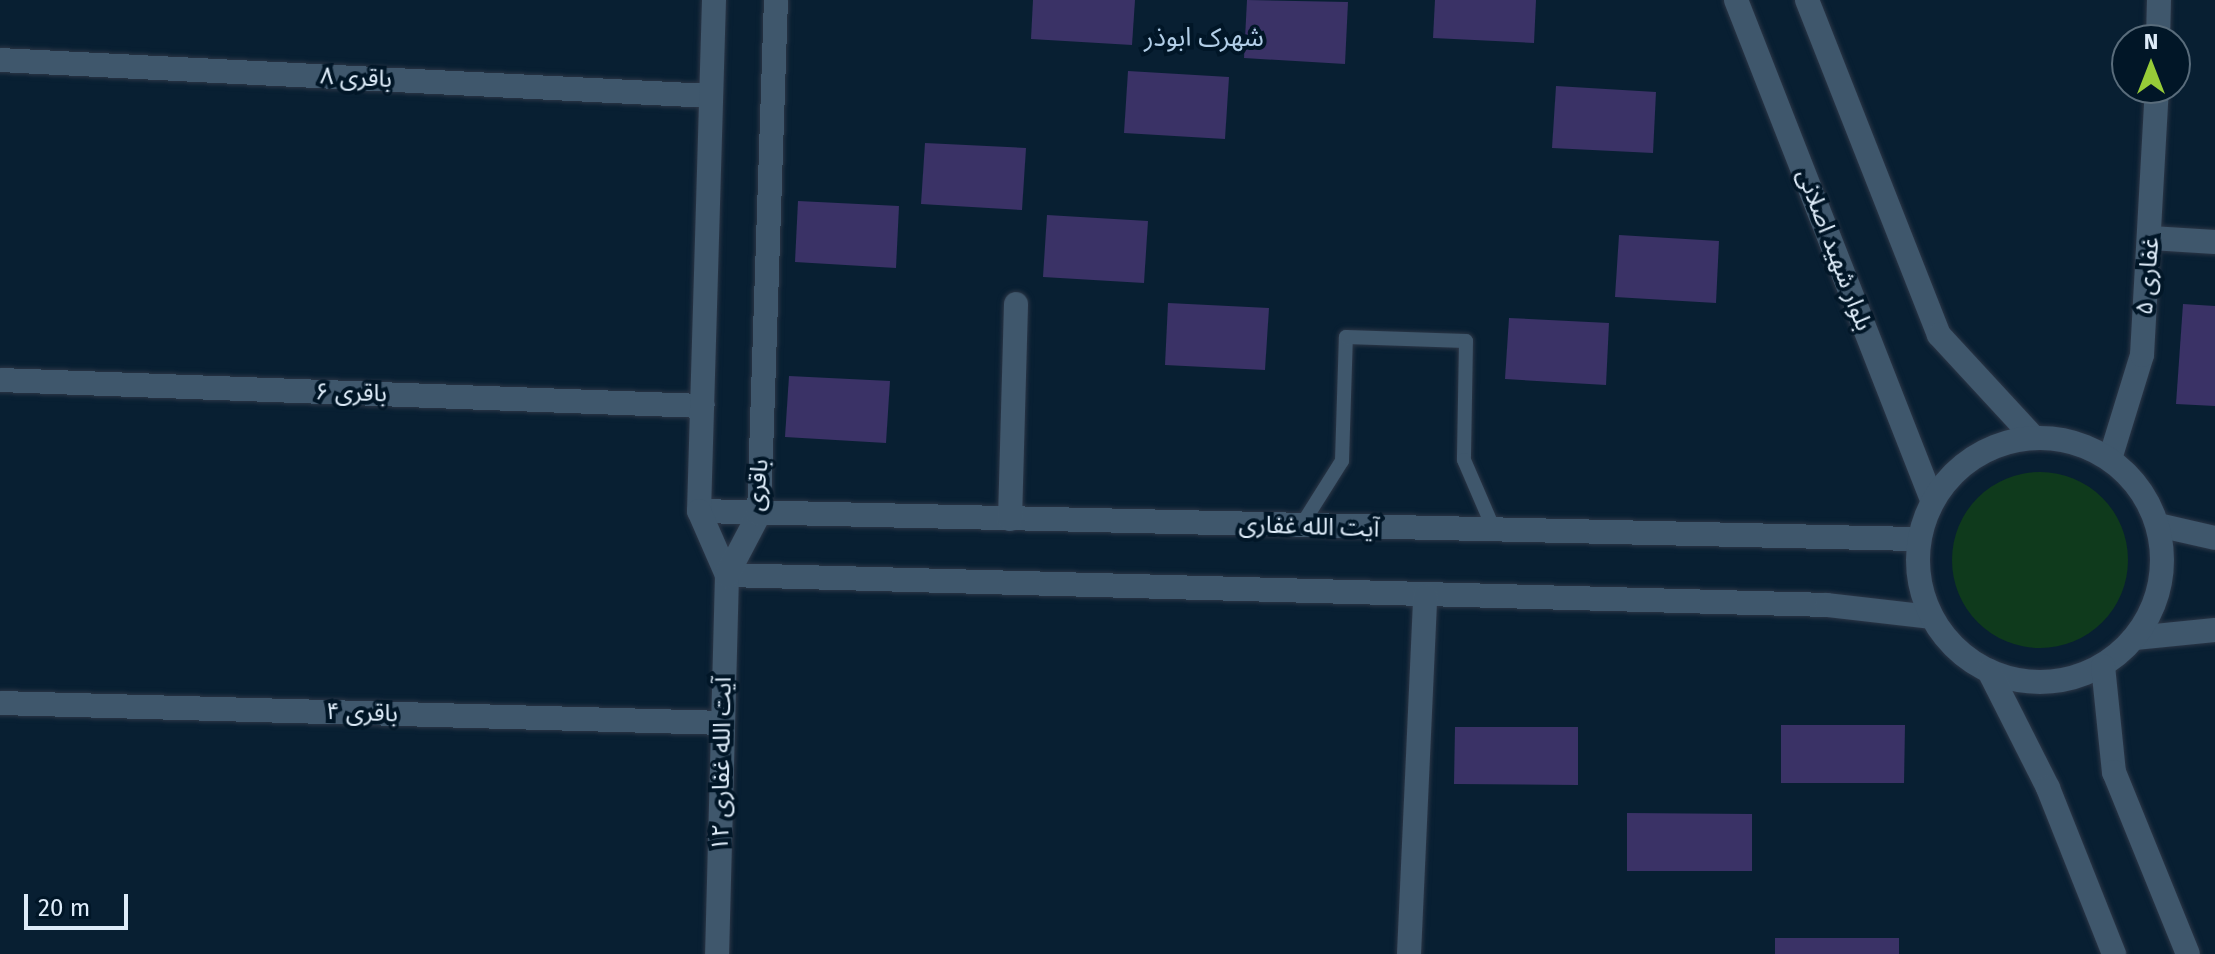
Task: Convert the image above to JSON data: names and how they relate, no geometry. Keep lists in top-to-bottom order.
{
  "streets": {
    "street": [
      "باقری ۸",
      "بلوار شهید اصلانی",
      "غفاری ۵",
      "باقری ۶",
      "باقری",
      "آیت الله غفاری",
      "باقری ۴",
      "آیت الله غفاری ۱۲"
    ]
  },
  "crossings": [
    ["بلوار شهید اصلانی", "غفاری ۵"],
    ["بلوار شهید اصلانی", "آیت الله غفاری"],
    ["غفاری ۵", "آیت الله غفاری"],
    ["باقری", "آیت الله غفاری"],
    ["باقری", "آیت الله غفاری ۱۲"],
    ["باقری ۴", "آیت الله غفاری ۱۲"]
  ],
  "districts": ["شهرک ابوذر"],
  "scale_bar": "20 m",
  "north": "top"
}
